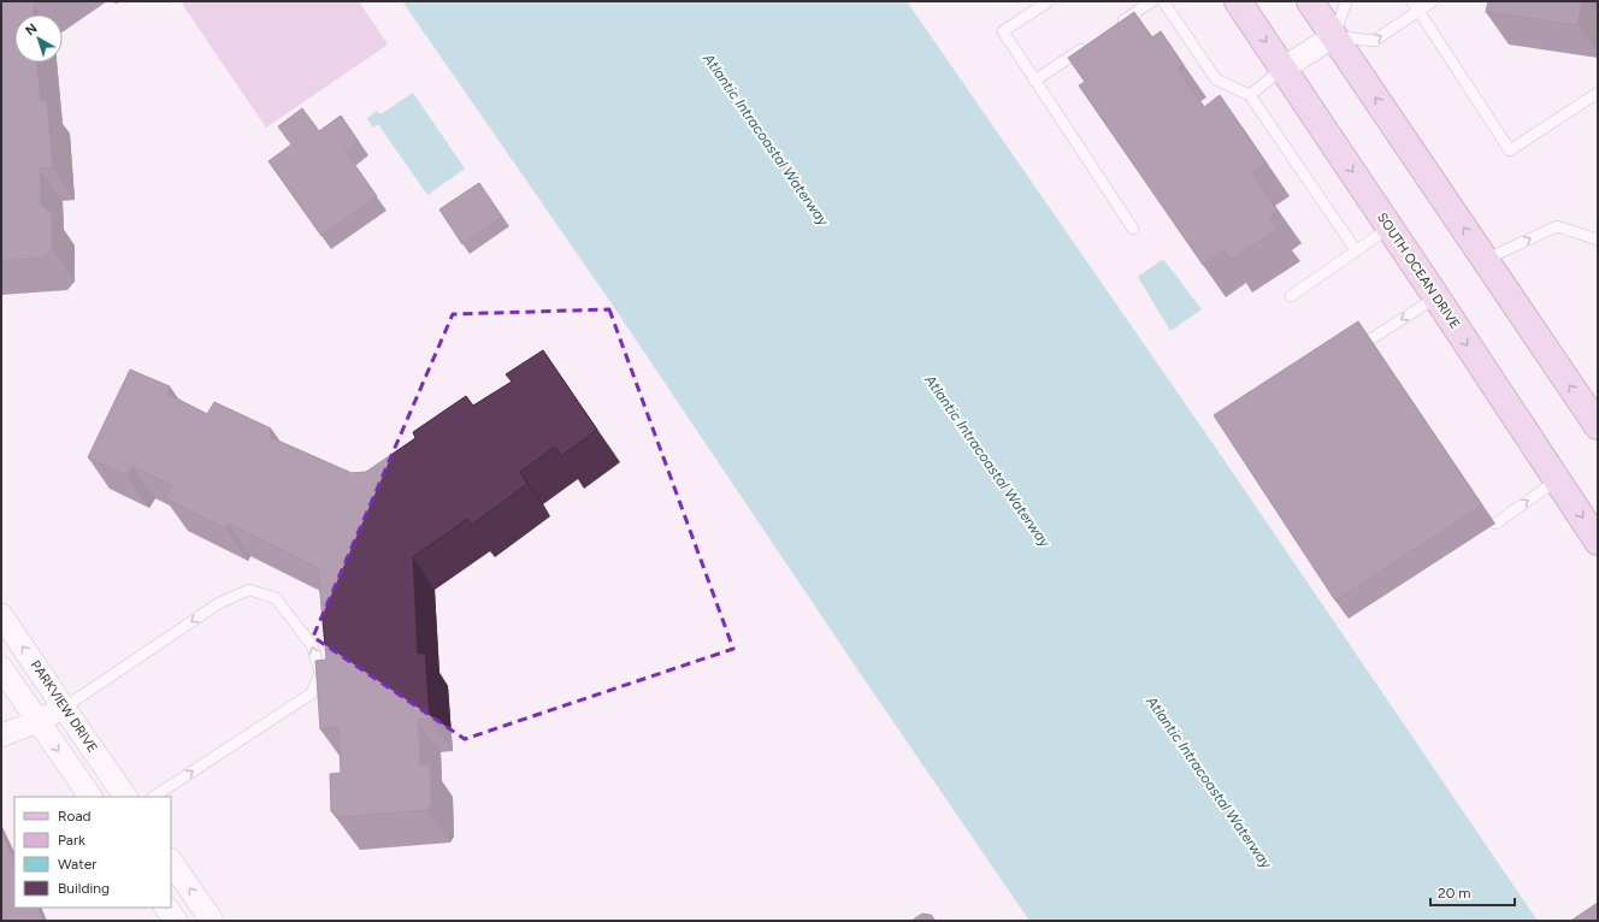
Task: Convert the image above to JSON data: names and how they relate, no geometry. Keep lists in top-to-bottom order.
{
  "streets": {
    "main road": ["SOUTH OCEAN DRIVE"],
    "street": ["PARKVIEW DRIVE"]
  },
  "water": ["Atlantic Intracoastal Waterway"],
  "legend": [
    "Road",
    "Park",
    "Water",
    "Building"
  ],
  "scale_bar": "20 m",
  "north": "top left"
}
